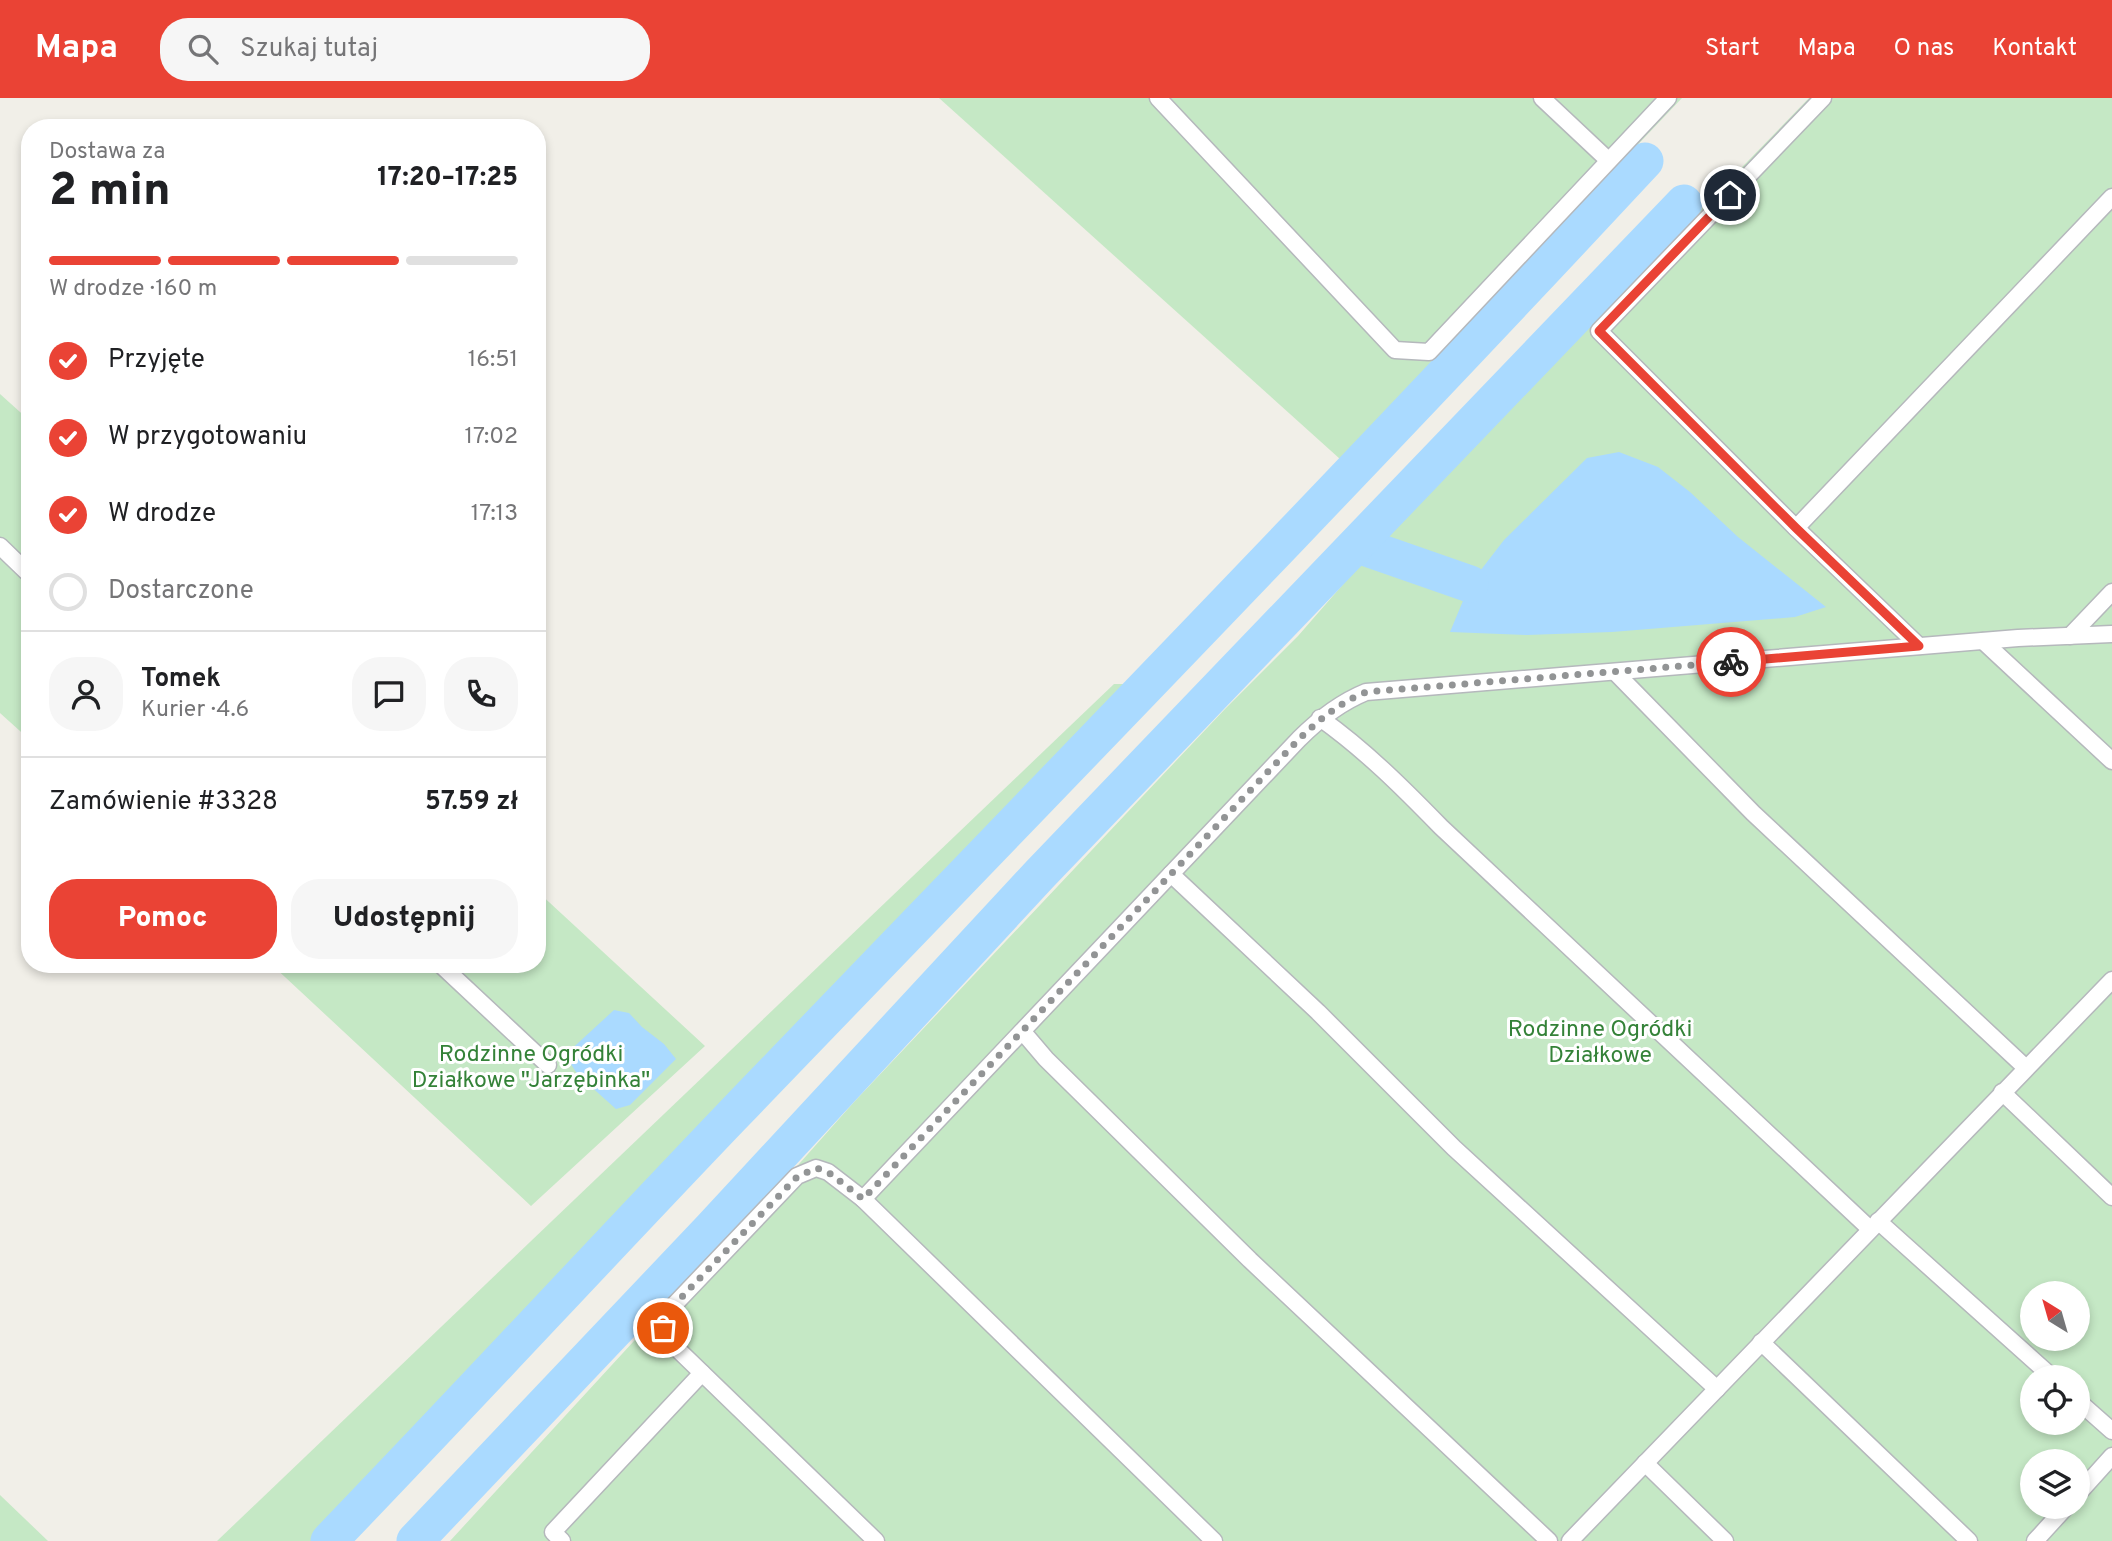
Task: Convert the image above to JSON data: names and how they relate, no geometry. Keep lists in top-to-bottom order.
{
  "parks": ["Rodzinne Ogródki Działkowe", "Rodzinne Ogródki Działkowe \"Jarzębinka\""],
  "north": "top left",
  "page": {
    "header": "Mapa",
    "search": "Szukaj tutaj",
    "nav": [
      "Start",
      "Mapa",
      "O nas",
      "Kontakt"
    ],
    "heading": ["2 min", "Dostawa za", "17:20–17:25"],
    "panel": [
      "Tomek",
      "Kurier · 4.6",
      "Zamówienie #3328",
      "57.59 zł"
    ],
    "bar": "W drodze · 160 m",
    "list": [
      ["Przyjęte", "16:51"],
      ["W przygotowaniu", "17:02"],
      ["W drodze", "17:13"],
      "Dostarczone"
    ],
    "buttons": ["Pomoc", "Udostępnij"]
  }
}
